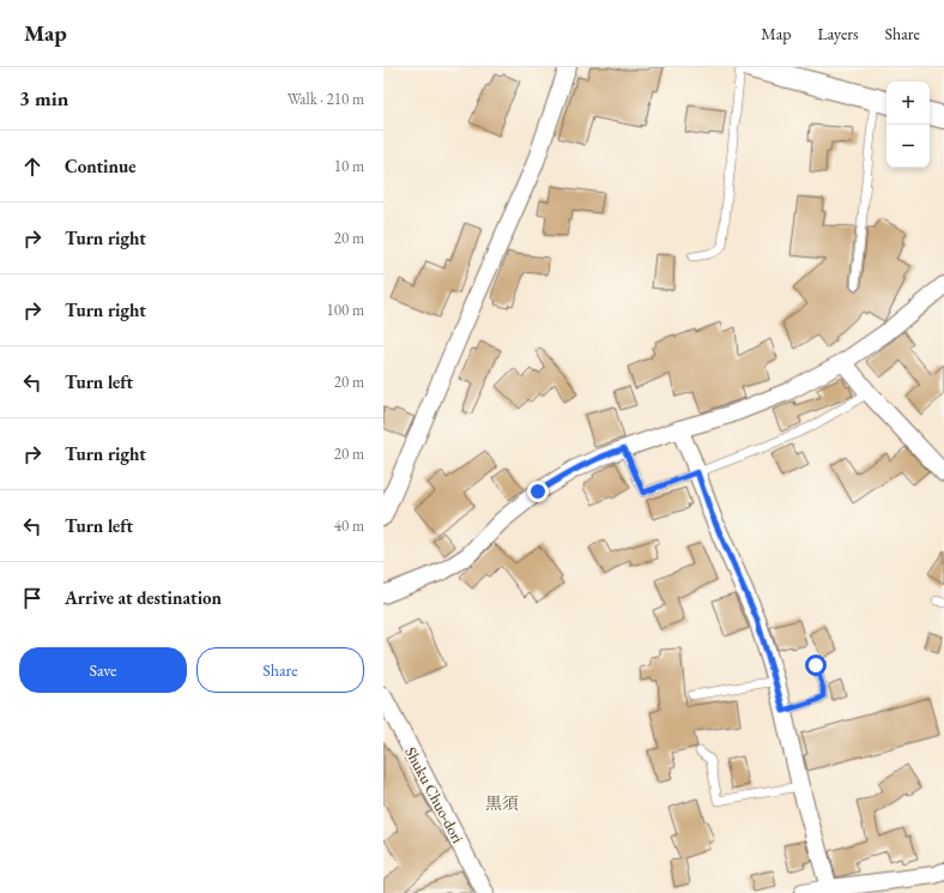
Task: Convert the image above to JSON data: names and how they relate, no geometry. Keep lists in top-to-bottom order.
{
  "streets": {
    "street": ["Shuku Chuo-dori"]
  },
  "districts": ["黒須"],
  "page": {
    "header": "Map",
    "nav": ["Map", "Layers", "Share"],
    "heading": ["3 min", "Walk · 210 m"],
    "map_buttons": ["+", "−"],
    "list": [
      ["Continue", "10 m"],
      ["Turn right", "20 m"],
      ["Turn right", "100 m"],
      ["Turn left", "20 m"],
      ["Turn right", "20 m"],
      ["Turn left", "40 m"],
      "Arrive at destination"
    ],
    "buttons": ["Save", "Share"]
  }
}
